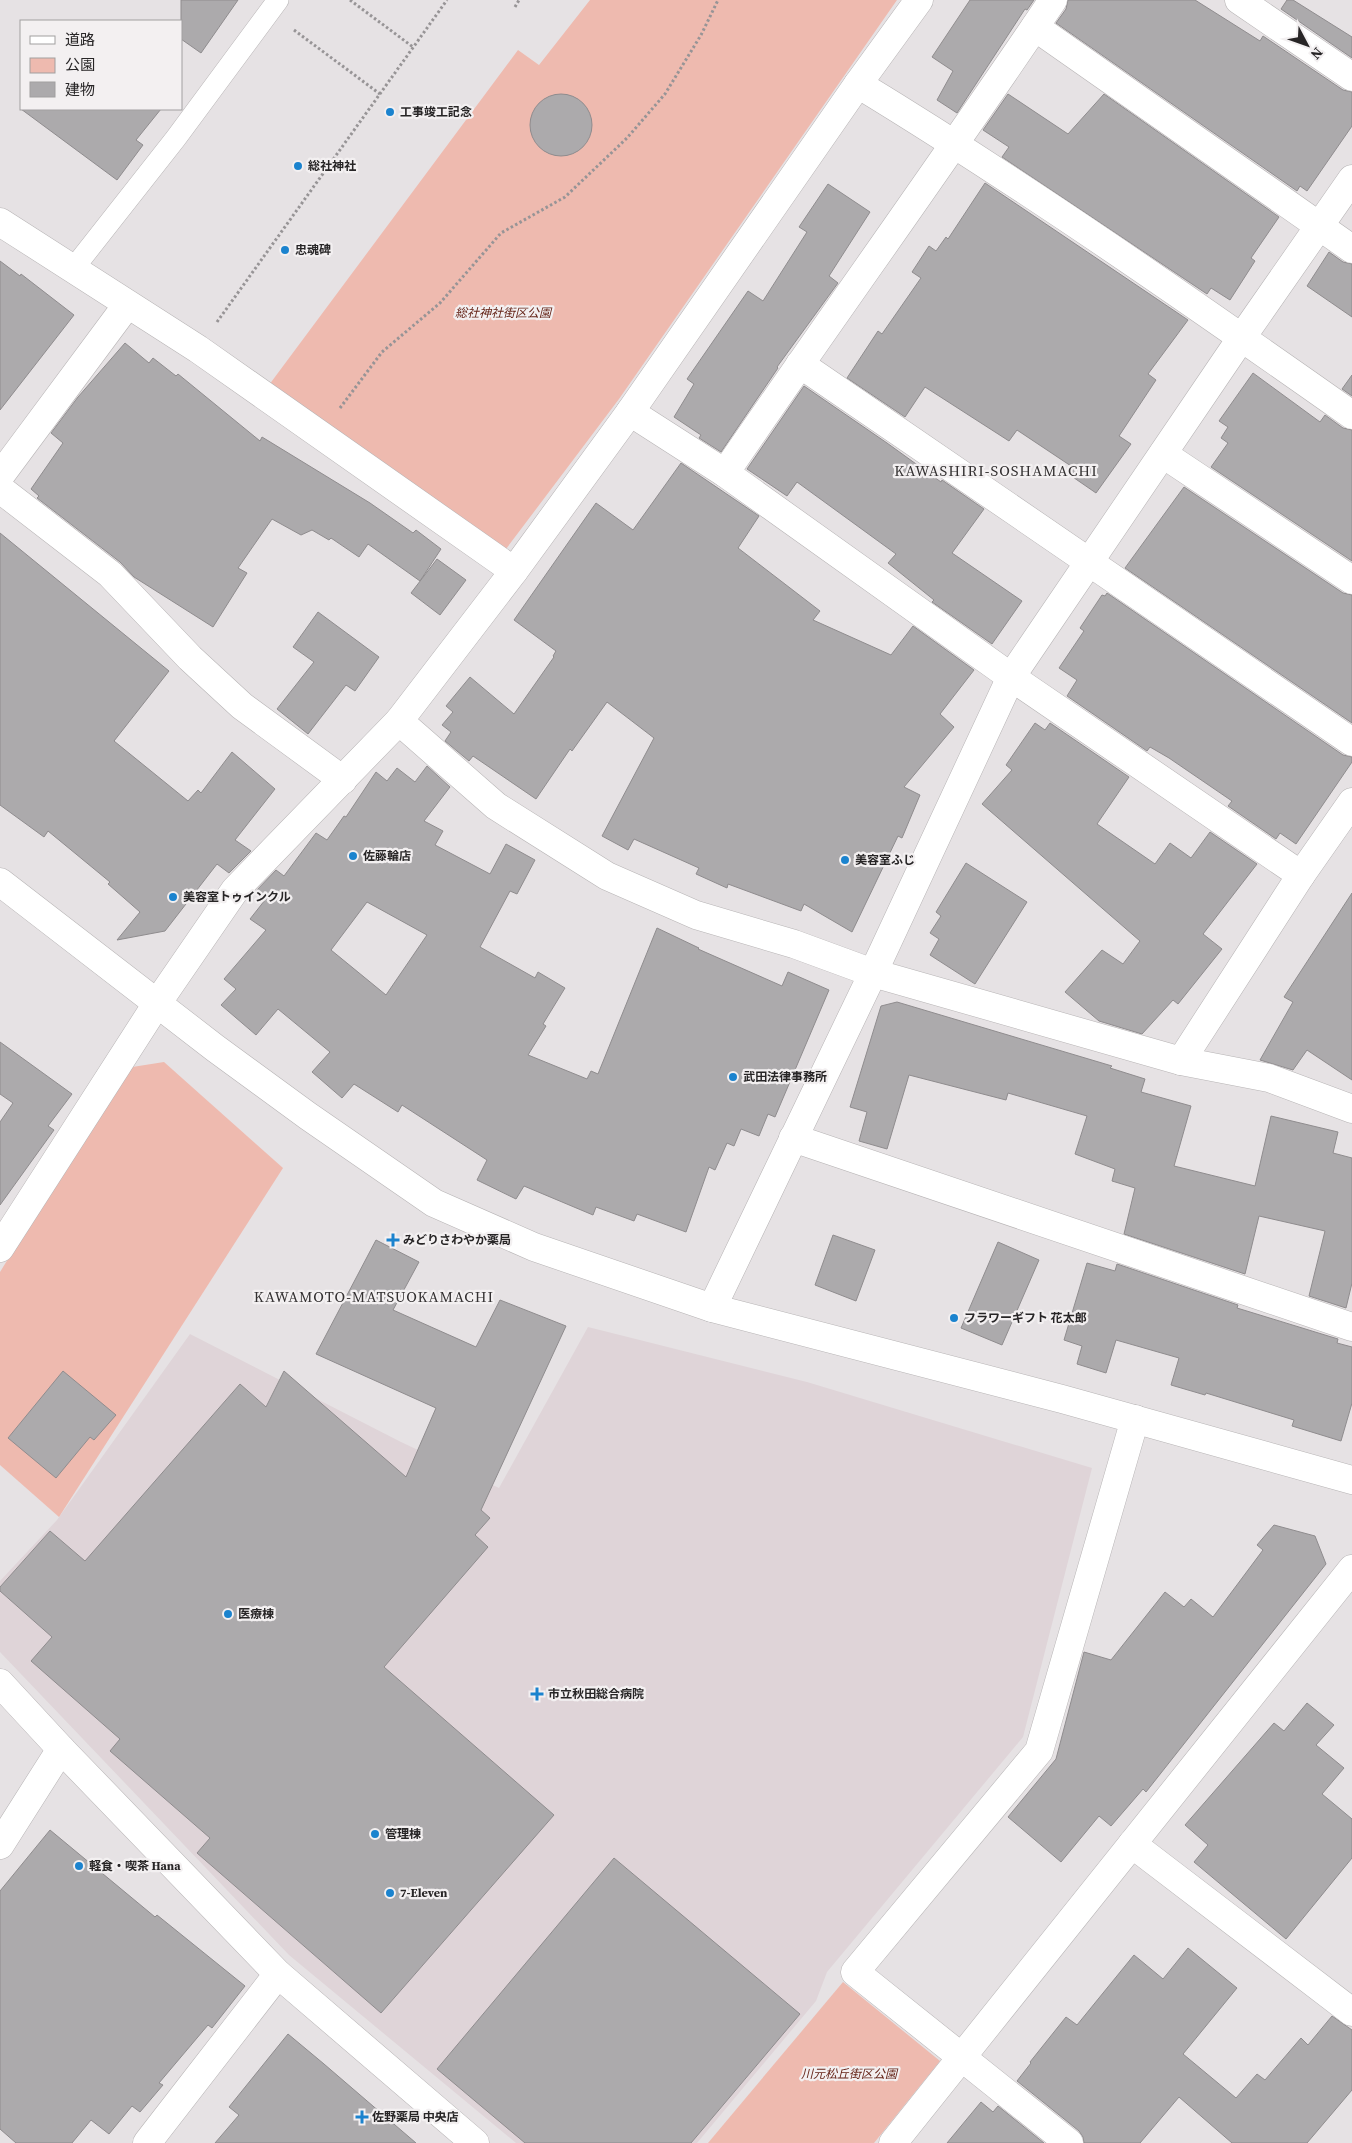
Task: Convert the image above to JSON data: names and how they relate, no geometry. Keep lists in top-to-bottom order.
{
  "districts": ["KAWASHIRI-SOSHAMACHI", "KAWAMOTO-MATSUOKAMACHI"],
  "parks": ["総社神社街区公園", "川元松丘街区公園"],
  "places": {
    "other": [
      "工事竣工記念",
      "総社神社",
      "忠魂碑",
      "佐藤輪店",
      "美容室ふじ",
      "美容室トゥインクル",
      "武田法律事務所",
      "フラワーギフト 花太郎",
      "医療棟",
      "管理棟",
      "軽食・喫茶 Hana",
      "7-Eleven"
    ],
    "health": ["みどりさわやか薬局", "市立秋田総合病院", "佐野薬局 中央店"]
  },
  "legend": ["道路", "公園", "建物"],
  "north": "bottom right"
}
